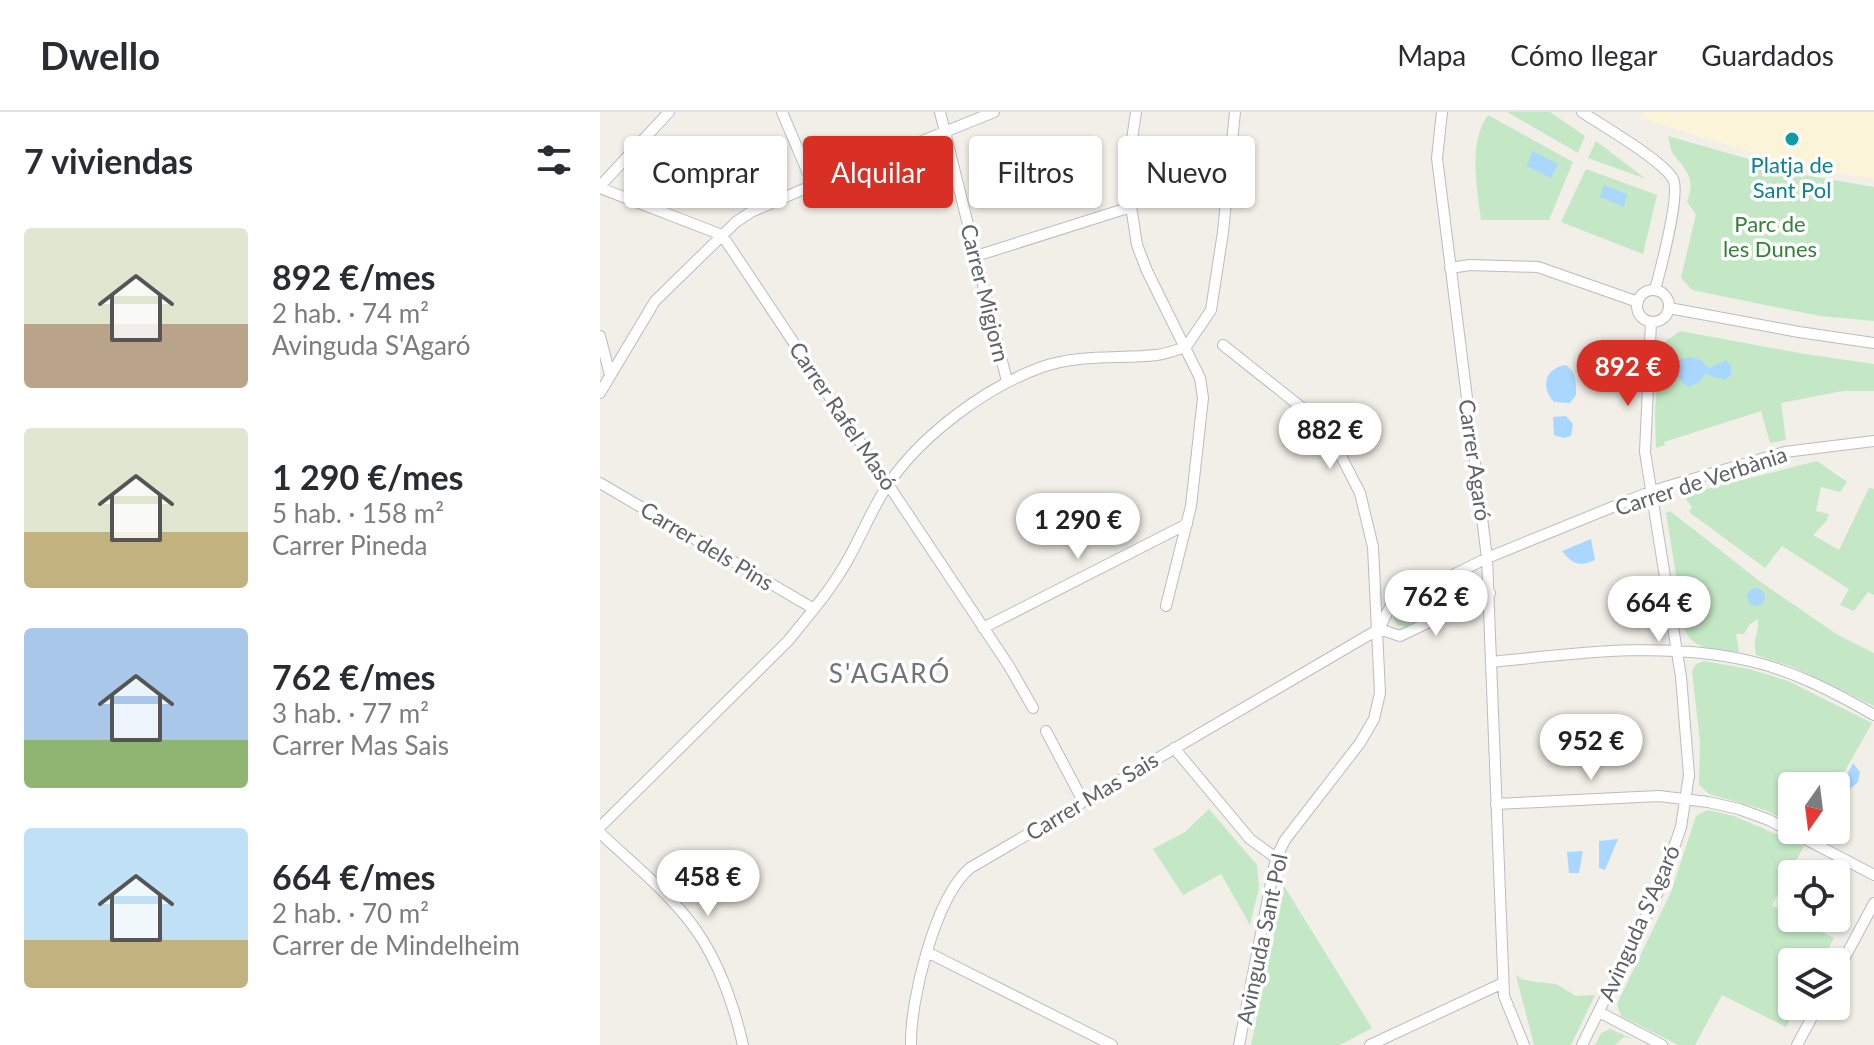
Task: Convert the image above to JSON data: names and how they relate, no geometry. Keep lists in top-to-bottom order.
{
  "streets": {
    "street": [
      "Carrer Migjorn",
      "Carrer Rafel Masó",
      "Carrer Agaró",
      "Carrer de Verbània",
      "Carrer dels Pins",
      "Carrer Mas Sais",
      "Avinguda S'Agaró",
      "Avinguda Sant Pol"
    ]
  },
  "crossings": [
    ["Carrer Agaró", "Carrer de Verbània"],
    ["Carrer Agaró", "Carrer Mas Sais"],
    ["Carrer de Verbània", "Carrer Mas Sais"],
    ["Carrer de Verbània", "Avinguda S'Agaró"],
    ["Carrer Mas Sais", "Avinguda Sant Pol"]
  ],
  "districts": ["S'AGARÓ"],
  "parks": ["Parc de les Dunes"],
  "places": ["Platja de Sant Pol"],
  "north": "bottom",
  "page": {
    "header": "Dwello",
    "nav": ["Mapa", "Cómo llegar", "Guardados"],
    "heading": "7 viviendas",
    "chip": [
      "Comprar",
      "Alquilar",
      "Filtros",
      "Nuevo"
    ],
    "list": [
      {
        "name": "892 €/mes",
        "note": "2 hab. · 74 m² · Avinguda S'Agaró"
      },
      {
        "name": "1 290 €/mes",
        "note": "5 hab. · 158 m² · Carrer Pineda"
      },
      {
        "name": "762 €/mes",
        "note": "3 hab. · 77 m² · Carrer Mas Sais"
      },
      {
        "name": "664 €/mes",
        "note": "2 hab. · 70 m² · Carrer de Mindelheim"
      }
    ],
    "price": [
      "892 €",
      "882 €",
      "1 290 €",
      "762 €",
      "664 €",
      "952 €",
      "458 €"
    ]
  }
}
